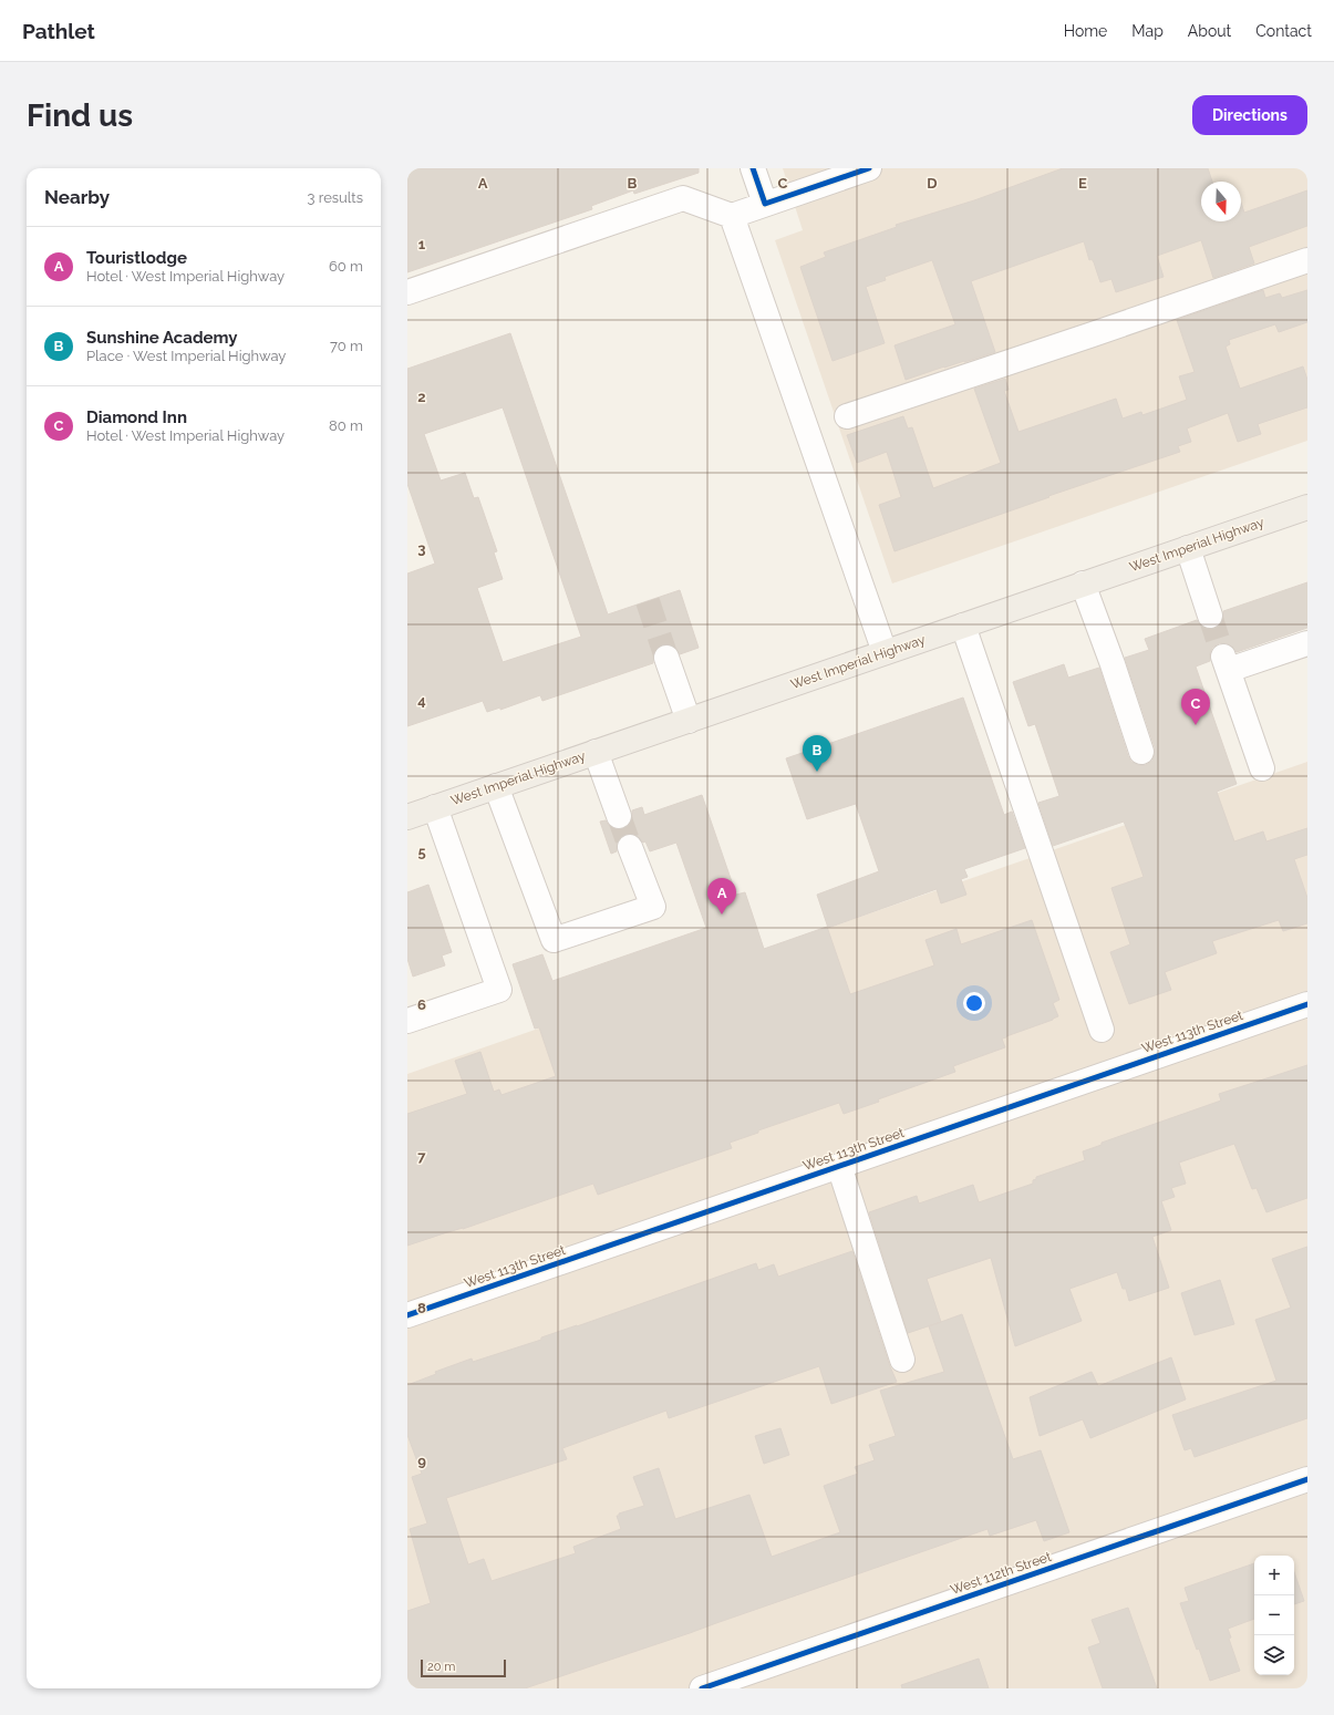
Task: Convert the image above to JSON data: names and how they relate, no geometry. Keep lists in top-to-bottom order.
{
  "streets": {
    "main road": ["West Imperial Highway"],
    "street": ["West 113th Street", "West 112th Street"]
  },
  "scale_bar": "20 m",
  "north": "bottom",
  "page": {
    "header": "Pathlet",
    "nav": [
      "Home",
      "Map",
      "About",
      "Contact"
    ],
    "buttons": "Directions",
    "title": "Find us",
    "heading": ["Nearby", "3 results"],
    "list": [
      {
        "mark": "A",
        "name": "Touristlodge",
        "note": "Hotel · West Imperial Highway",
        "value": "60 m"
      },
      {
        "mark": "B",
        "name": "Sunshine Academy",
        "note": "Place · West Imperial Highway",
        "value": "70 m"
      },
      {
        "mark": "C",
        "name": "Diamond Inn",
        "note": "Hotel · West Imperial Highway",
        "value": "80 m"
      }
    ],
    "pins": ["C", "B", "A"],
    "map_buttons": ["+", "−"],
    "scale": "20 m"
  },
  "grid": {
    "columns": [
      "A",
      "B",
      "C",
      "D",
      "E"
    ],
    "rows": [
      "1",
      "2",
      "3",
      "4",
      "5",
      "6",
      "7",
      "8",
      "9"
    ]
  }
}
